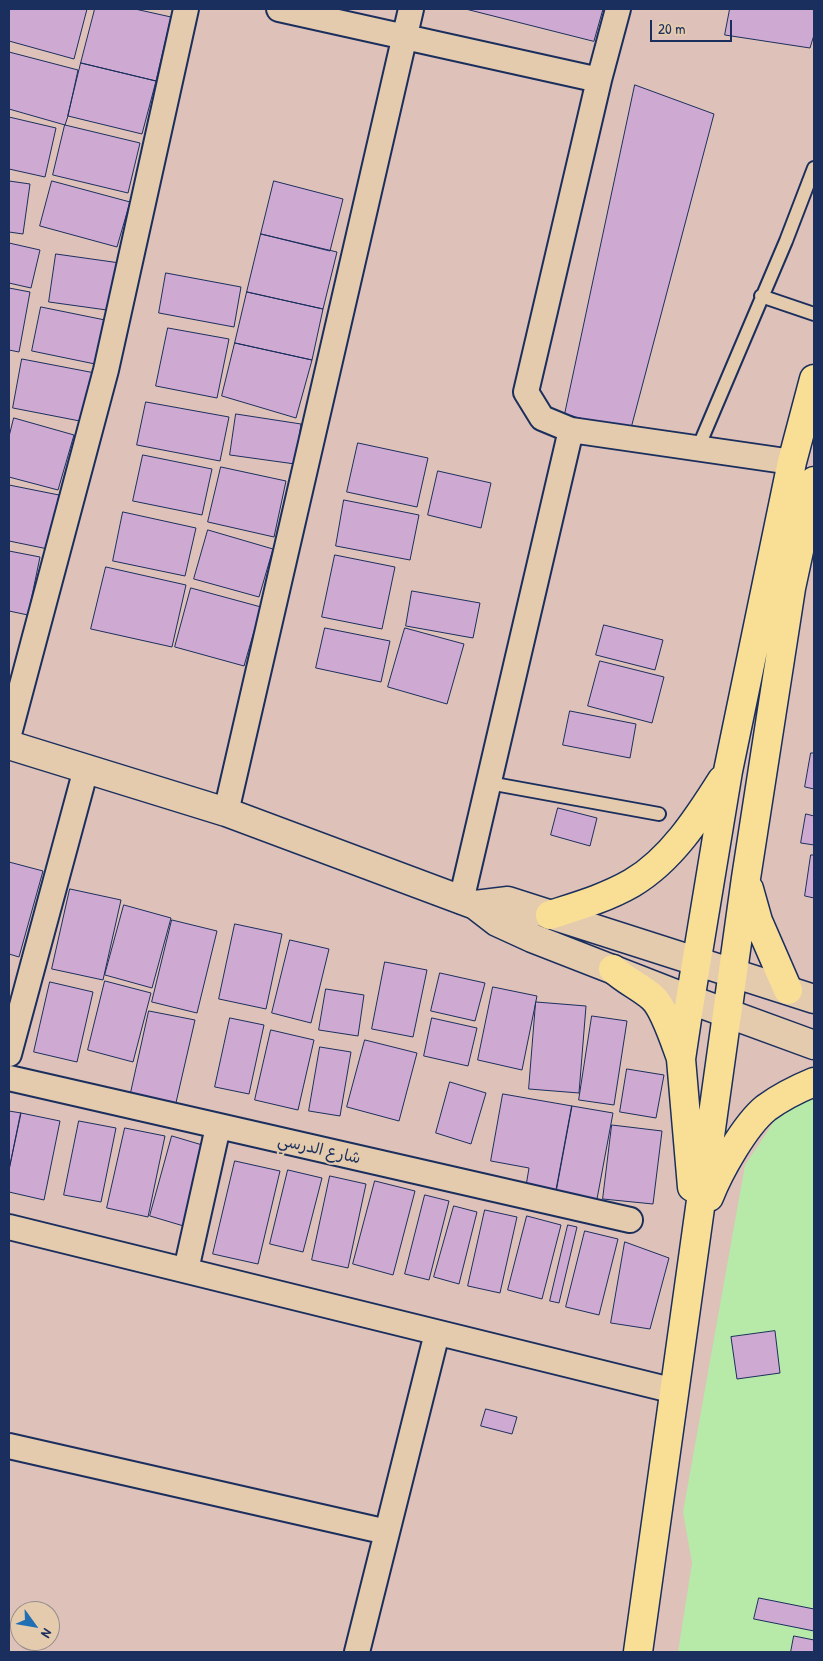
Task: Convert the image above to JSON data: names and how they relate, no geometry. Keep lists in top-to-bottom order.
{
  "streets": {
    "street": ["شارع الدرسي"]
  },
  "scale_bar": "20 m",
  "north": "bottom right"
}
